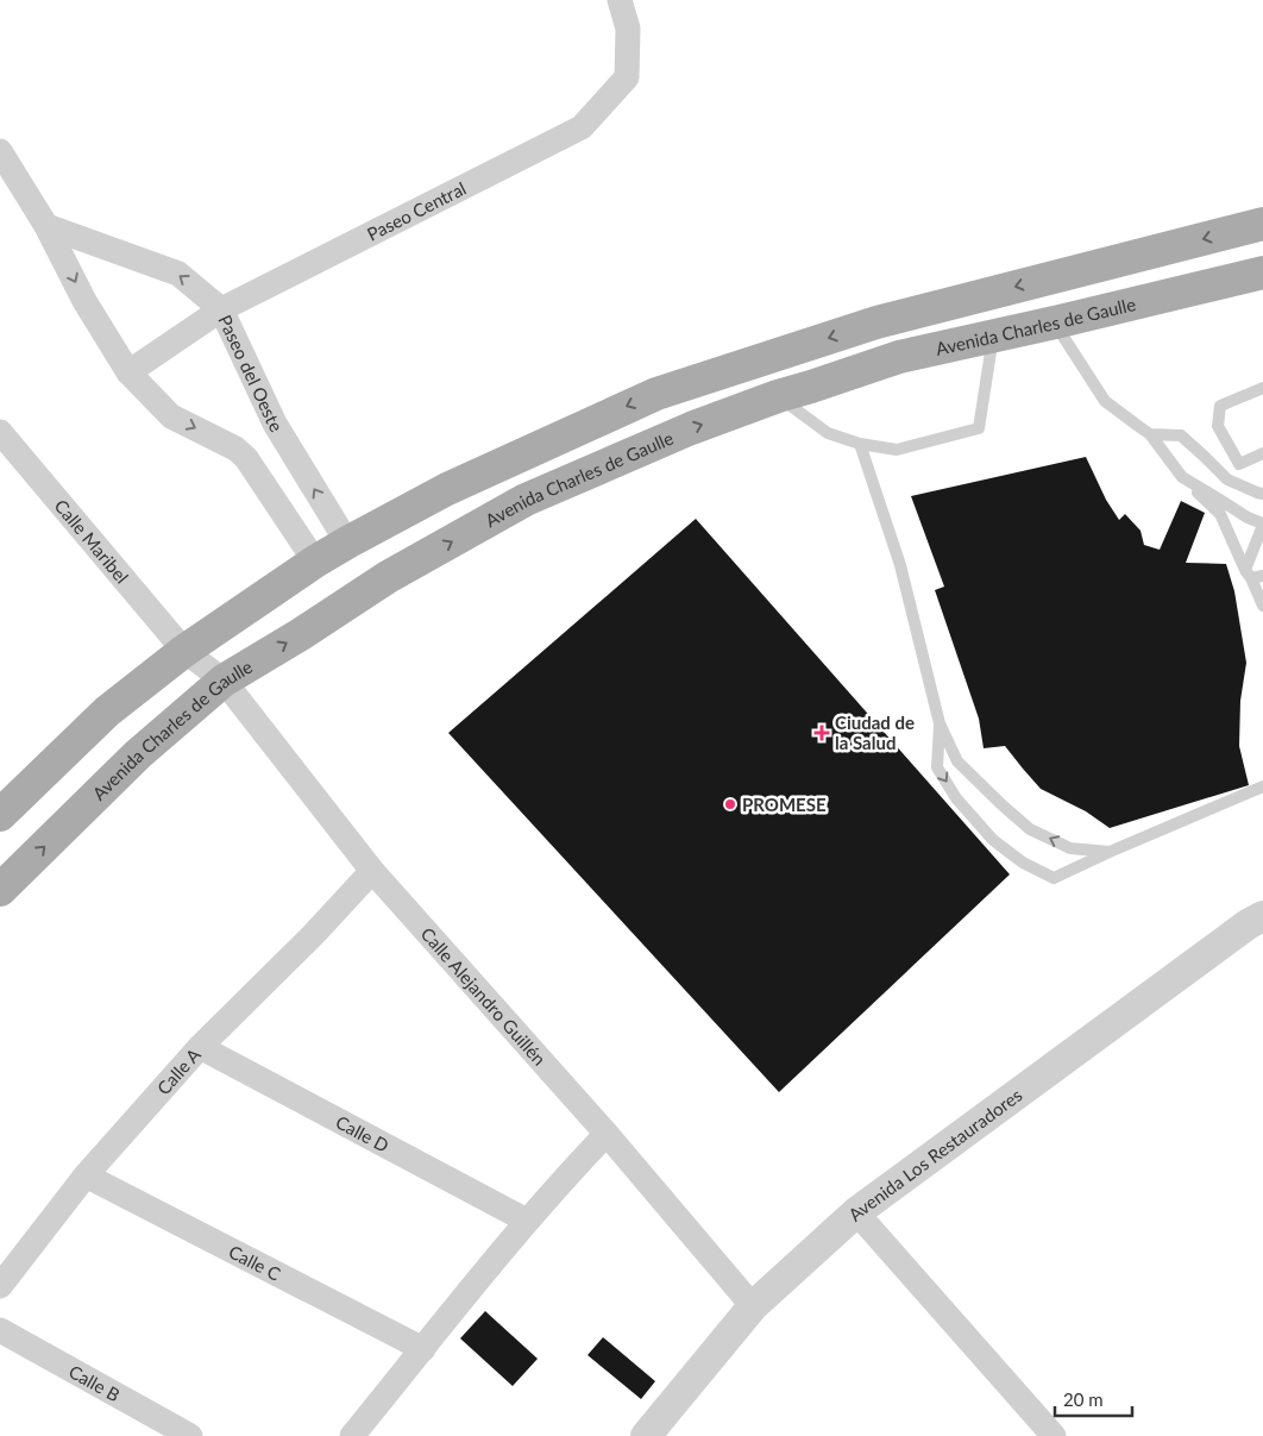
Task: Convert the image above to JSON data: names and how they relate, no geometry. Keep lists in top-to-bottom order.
{
  "streets": {
    "main road": ["Avenida Charles de Gaulle"],
    "street": [
      "Paseo Central",
      "Paseo del Oeste",
      "Calle Maribel",
      "Calle Alejandro Guillén",
      "Calle A",
      "Calle D",
      "Avenida Los Restauradores",
      "Calle C",
      "Calle B"
    ]
  },
  "crossings": [
    ["Paseo Central", "Paseo del Oeste"],
    ["Avenida Charles de Gaulle", "Calle Maribel"],
    ["Avenida Charles de Gaulle", "Calle Alejandro Guillén"],
    ["Calle Maribel", "Calle Alejandro Guillén"],
    ["Calle Alejandro Guillén", "Calle A"],
    ["Calle Alejandro Guillén", "Avenida Los Restauradores"],
    ["Calle A", "Calle D"],
    ["Calle A", "Calle C"]
  ],
  "places": {
    "health": ["Ciudad de la Salud"],
    "other": ["PROMESE"]
  },
  "scale_bar": "20 m"
}
